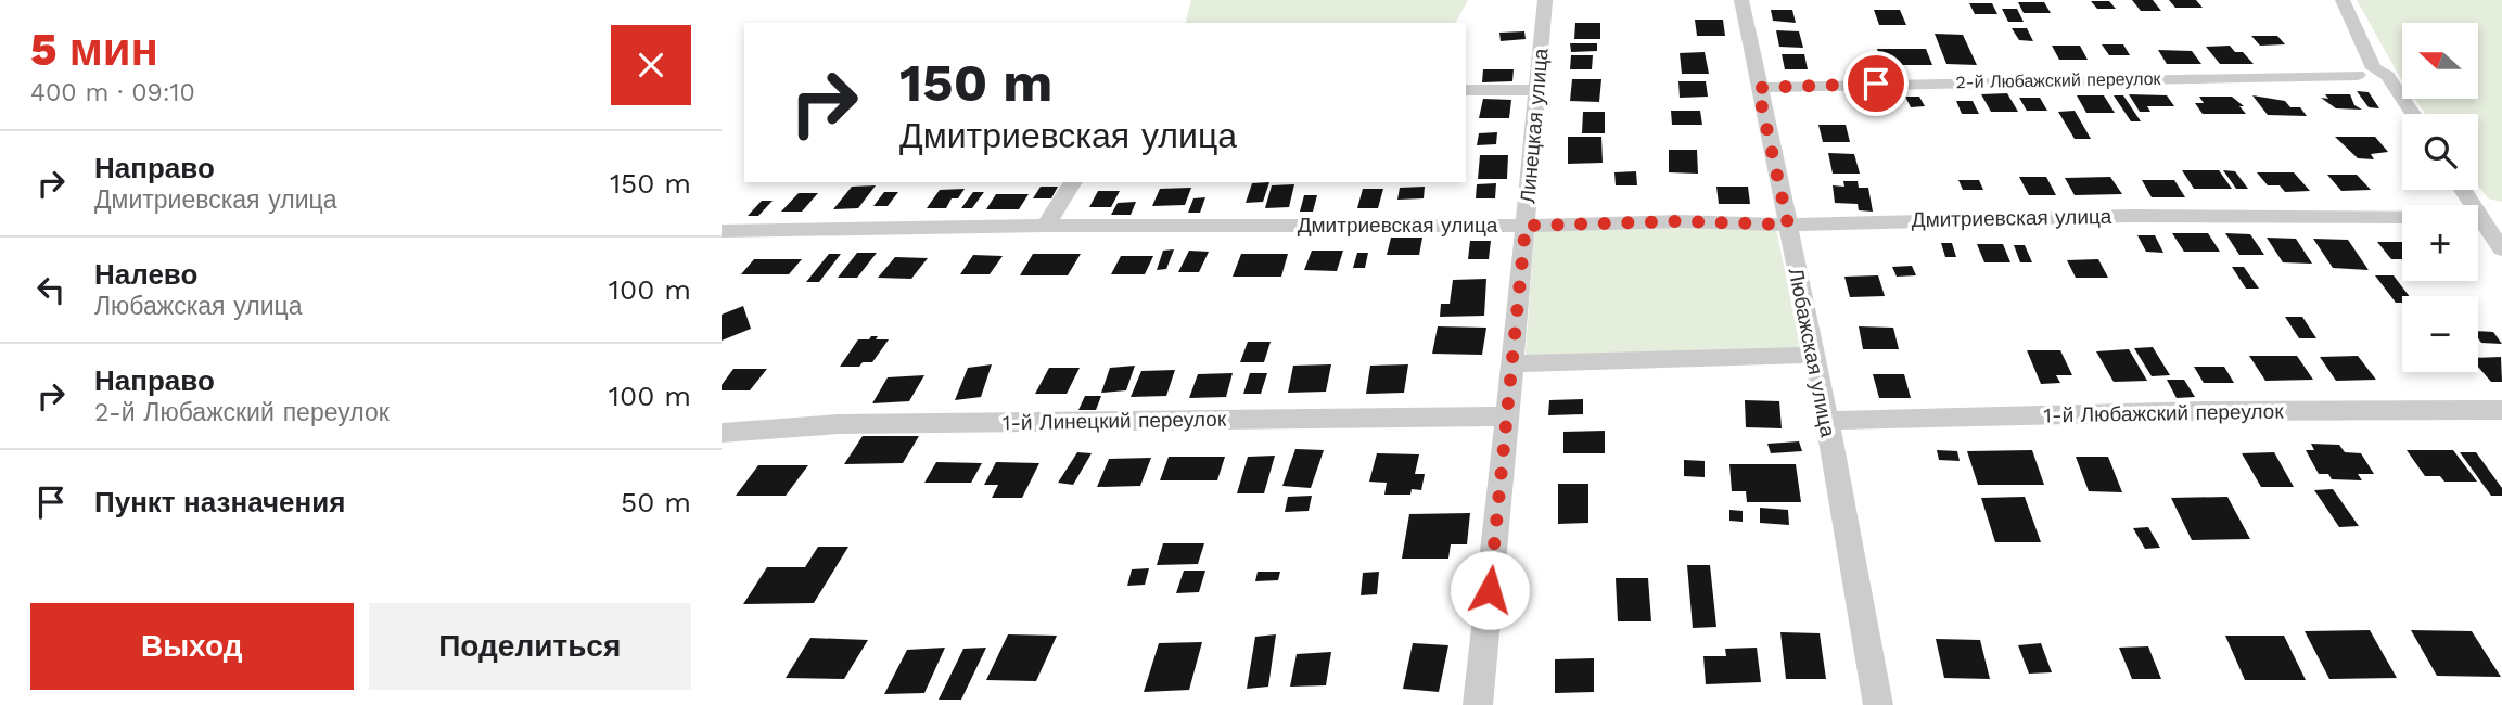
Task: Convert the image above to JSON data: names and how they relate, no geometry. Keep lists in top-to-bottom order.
{
  "streets": {
    "street": [
      "2-й Любажский переулок",
      "Линецкая улица",
      "Дмитриевская улица",
      "Любажская улица",
      "1-й Любажский переулок",
      "1-й Линецкий переулок"
    ]
  },
  "crossings": [
    ["2-й Любажский переулок", "Любажская улица"],
    ["Линецкая улица", "Дмитриевская улица"],
    ["Линецкая улица", "1-й Линецкий переулок"],
    ["Дмитриевская улица", "Любажская улица"],
    ["Любажская улица", "1-й Любажский переулок"]
  ],
  "north": "left",
  "page": {
    "heading": ["5 мин", "400 m · 09:10"],
    "map_buttons": ["+", "−"],
    "turn": ["150 m", "Дмитриевская улица"],
    "list": [
      {
        "name": "Направо",
        "note": "Дмитриевская улица",
        "value": "150 m"
      },
      {
        "name": "Налево",
        "note": "Любажская улица",
        "value": "100 m"
      },
      {
        "name": "Направо",
        "note": "2-й Любажский переулок",
        "value": "100 m"
      },
      {
        "name": "Пункт назначения",
        "value": "50 m"
      }
    ],
    "buttons": ["Выход", "Поделиться"]
  }
}
